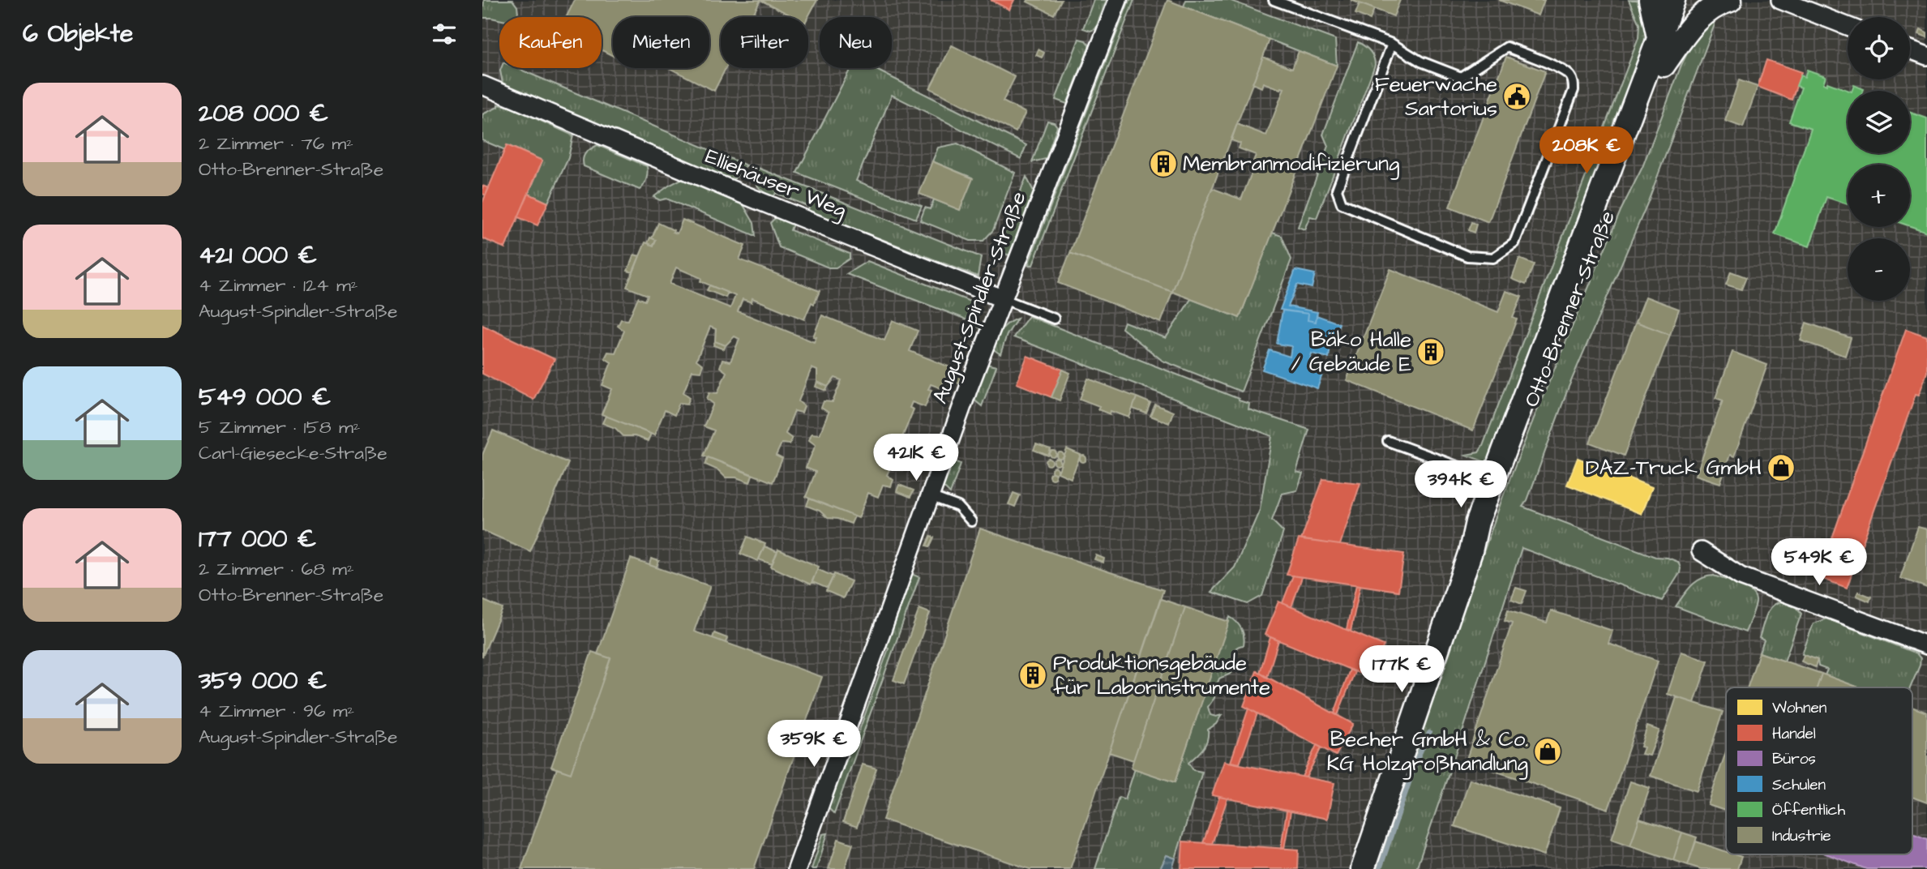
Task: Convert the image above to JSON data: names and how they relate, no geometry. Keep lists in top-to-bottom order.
{
  "streets": {
    "main road": ["Otto-Brenner-Straße"],
    "street": ["Elliehäuser Weg", "August-Spindler-Straße"]
  },
  "crossings": [
    ["Elliehäuser Weg", "August-Spindler-Straße"]
  ],
  "places": {
    "public building": ["Feuerwache Sartorius"],
    "building": ["Membranmodifizierung", "Bäko Halle / Gebäude E", "Produktionsgebäude für Laborinstrumente"],
    "shop": ["DAZ-Truck GmbH", "Becher GmbH & Co. KG Holzgroßhandlung"]
  },
  "legend": [
    "Wohnen",
    "Handel",
    "Büros",
    "Schulen",
    "Öffentlich",
    "Industrie"
  ],
  "page": {
    "heading": "6 Objekte",
    "map_buttons": ["+", "−"],
    "chip": [
      "Kaufen",
      "Mieten",
      "Filter",
      "Neu"
    ],
    "list": [
      {
        "name": "208 000 €",
        "note": "2 Zimmer · 76 m² · Otto-Brenner-Straße"
      },
      {
        "name": "421 000 €",
        "note": "4 Zimmer · 124 m² · August-Spindler-Straße"
      },
      {
        "name": "549 000 €",
        "note": "5 Zimmer · 158 m² · Carl-Giesecke-Straße"
      },
      {
        "name": "177 000 €",
        "note": "2 Zimmer · 68 m² · Otto-Brenner-Straße"
      },
      {
        "name": "359 000 €",
        "note": "4 Zimmer · 96 m² · August-Spindler-Straße"
      }
    ],
    "price": [
      "208K €",
      "421K €",
      "394K €",
      "549K €",
      "177K €",
      "359K €"
    ]
  }
}
